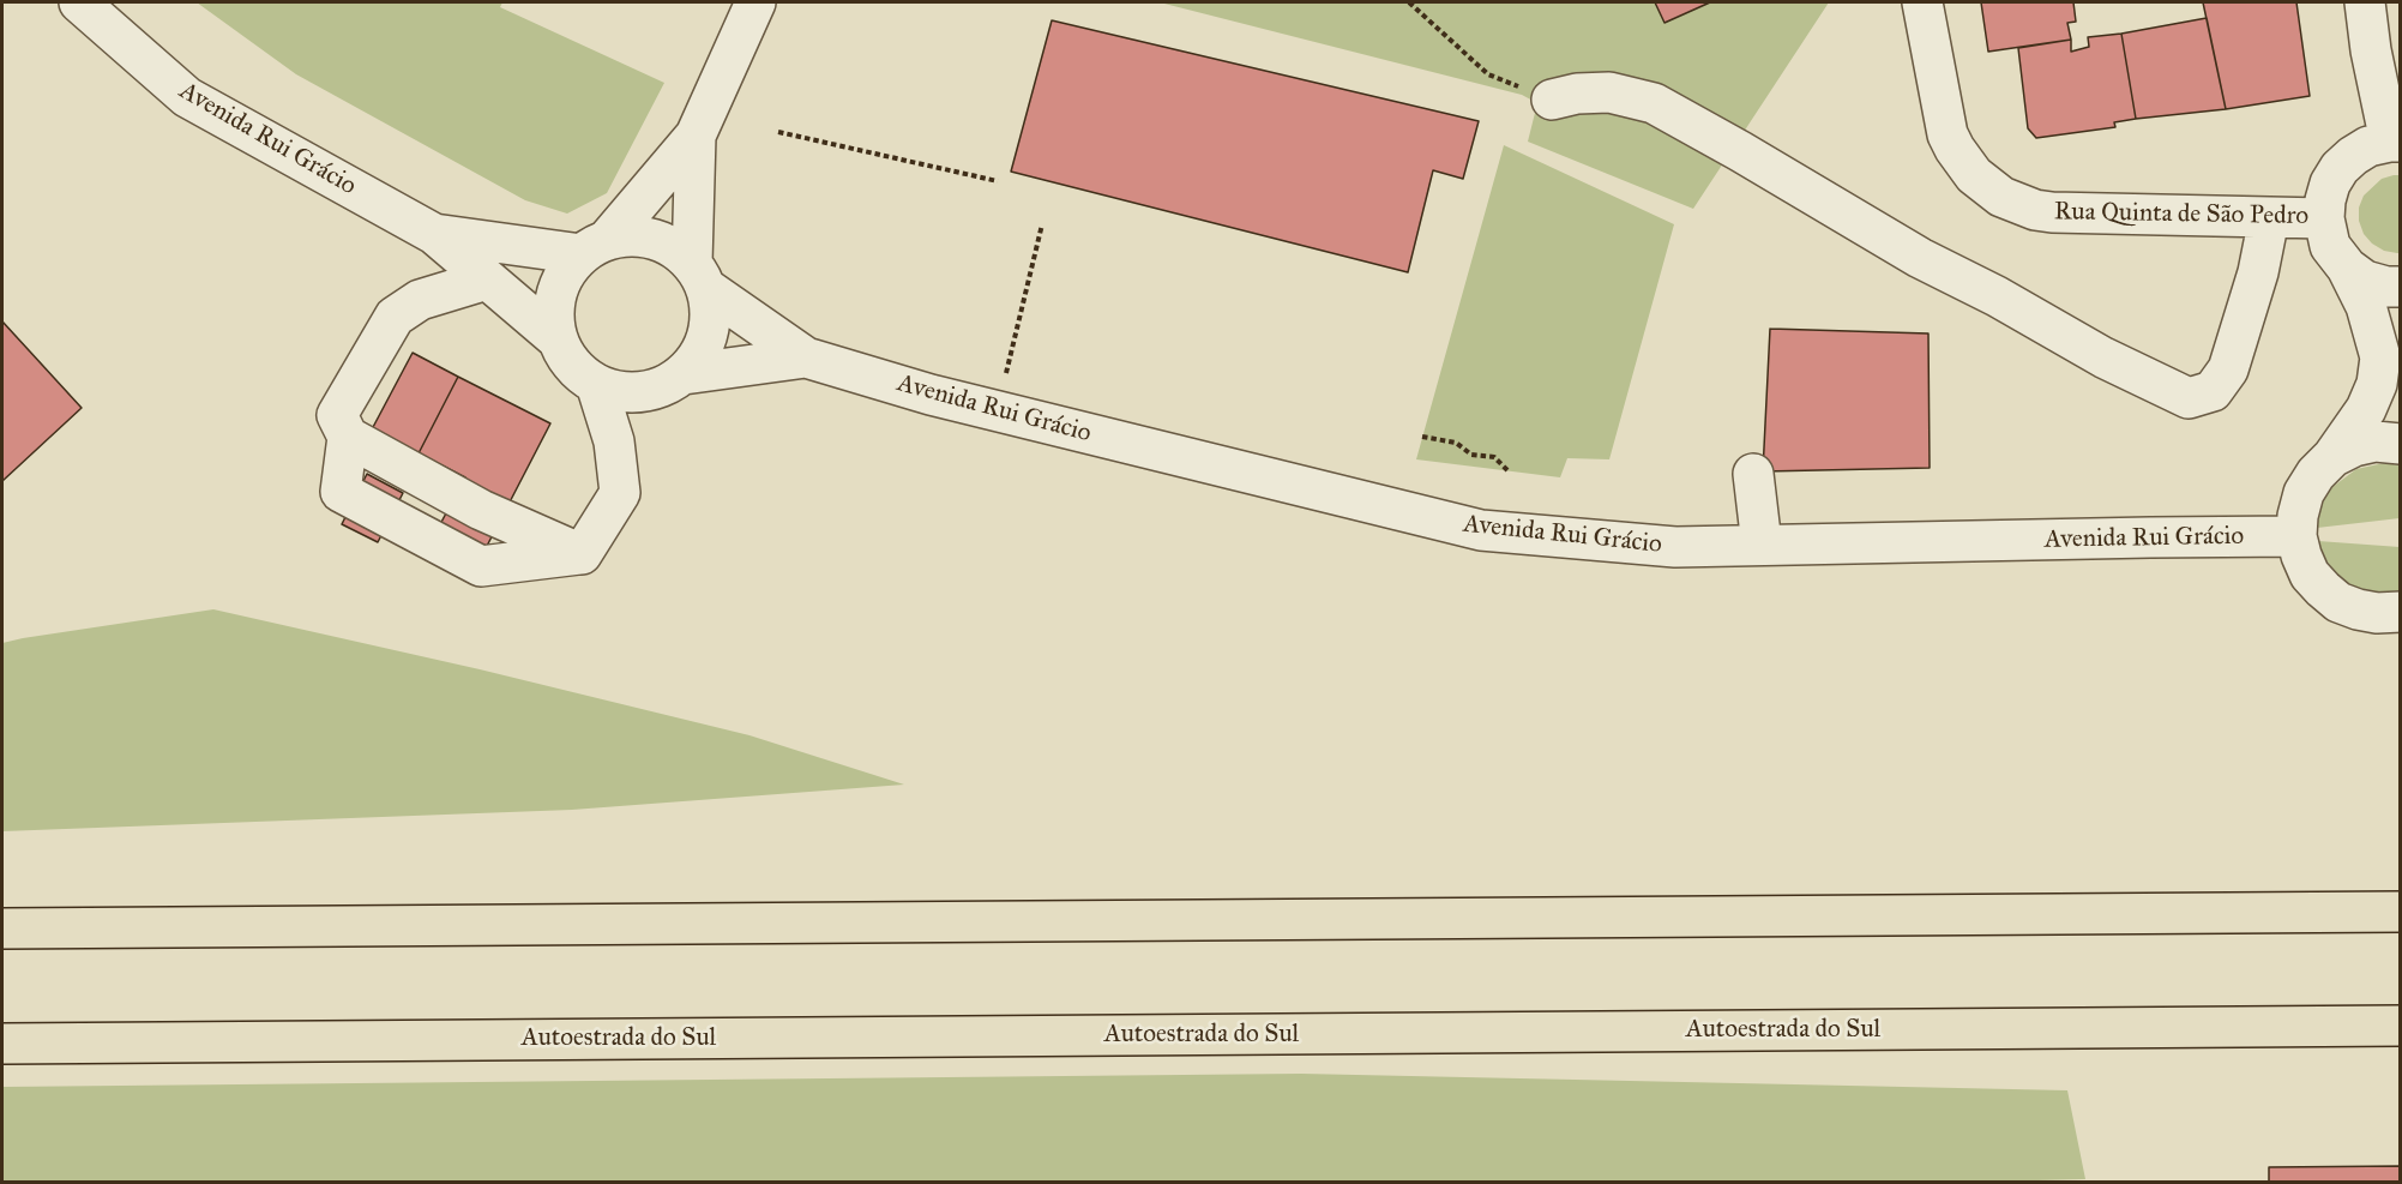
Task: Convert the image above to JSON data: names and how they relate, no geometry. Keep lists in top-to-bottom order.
{
  "streets": {
    "highway": ["Autoestrada do Sul"],
    "street": ["Avenida Rui Grácio", "Rua Quinta de São Pedro"]
  }
}
